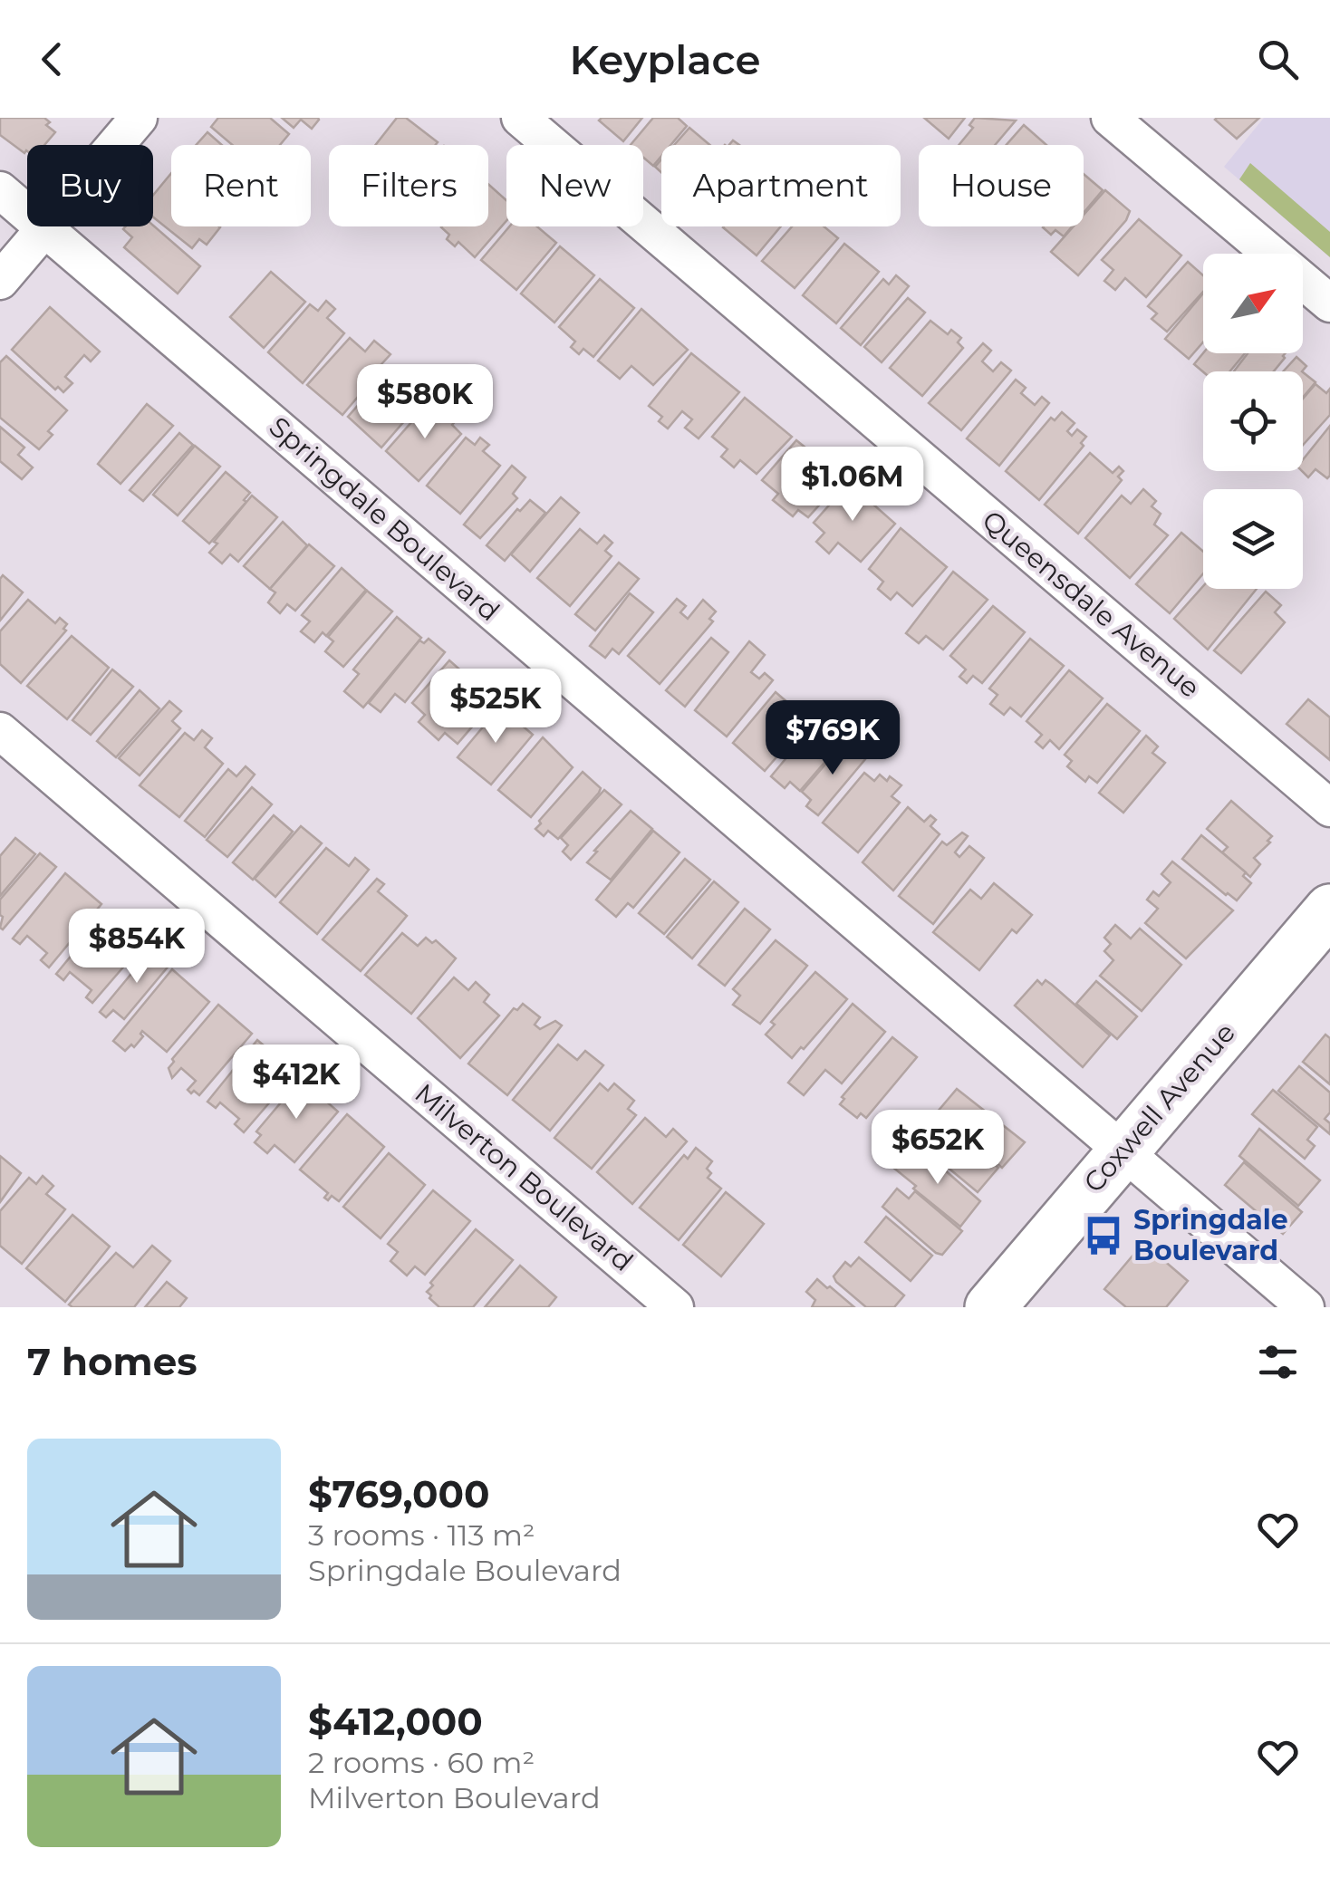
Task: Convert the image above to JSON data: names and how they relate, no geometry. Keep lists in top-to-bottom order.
{
  "streets": {
    "main road": ["Coxwell Avenue"],
    "street": ["Springdale Boulevard", "Queensdale Avenue", "Milverton Boulevard"]
  },
  "crossings": [
    ["Springdale Boulevard", "Coxwell Avenue"]
  ],
  "places": {
    "bus stop": ["Springdale Boulevard"]
  },
  "north": "top right",
  "page": {
    "header": "Keyplace",
    "chip": [
      "Buy",
      "Rent",
      "Filters",
      "New",
      "Apartment",
      "House"
    ],
    "price": [
      "$580K",
      "$1.06M",
      "$525K",
      "$769K",
      "$854K",
      "$412K",
      "$652K"
    ],
    "heading": "7 homes",
    "list": [
      {
        "name": "$769,000",
        "note": "3 rooms · 113 m² · Springdale Boulevard"
      },
      {
        "name": "$412,000",
        "note": "2 rooms · 60 m² · Milverton Boulevard"
      }
    ]
  }
}
